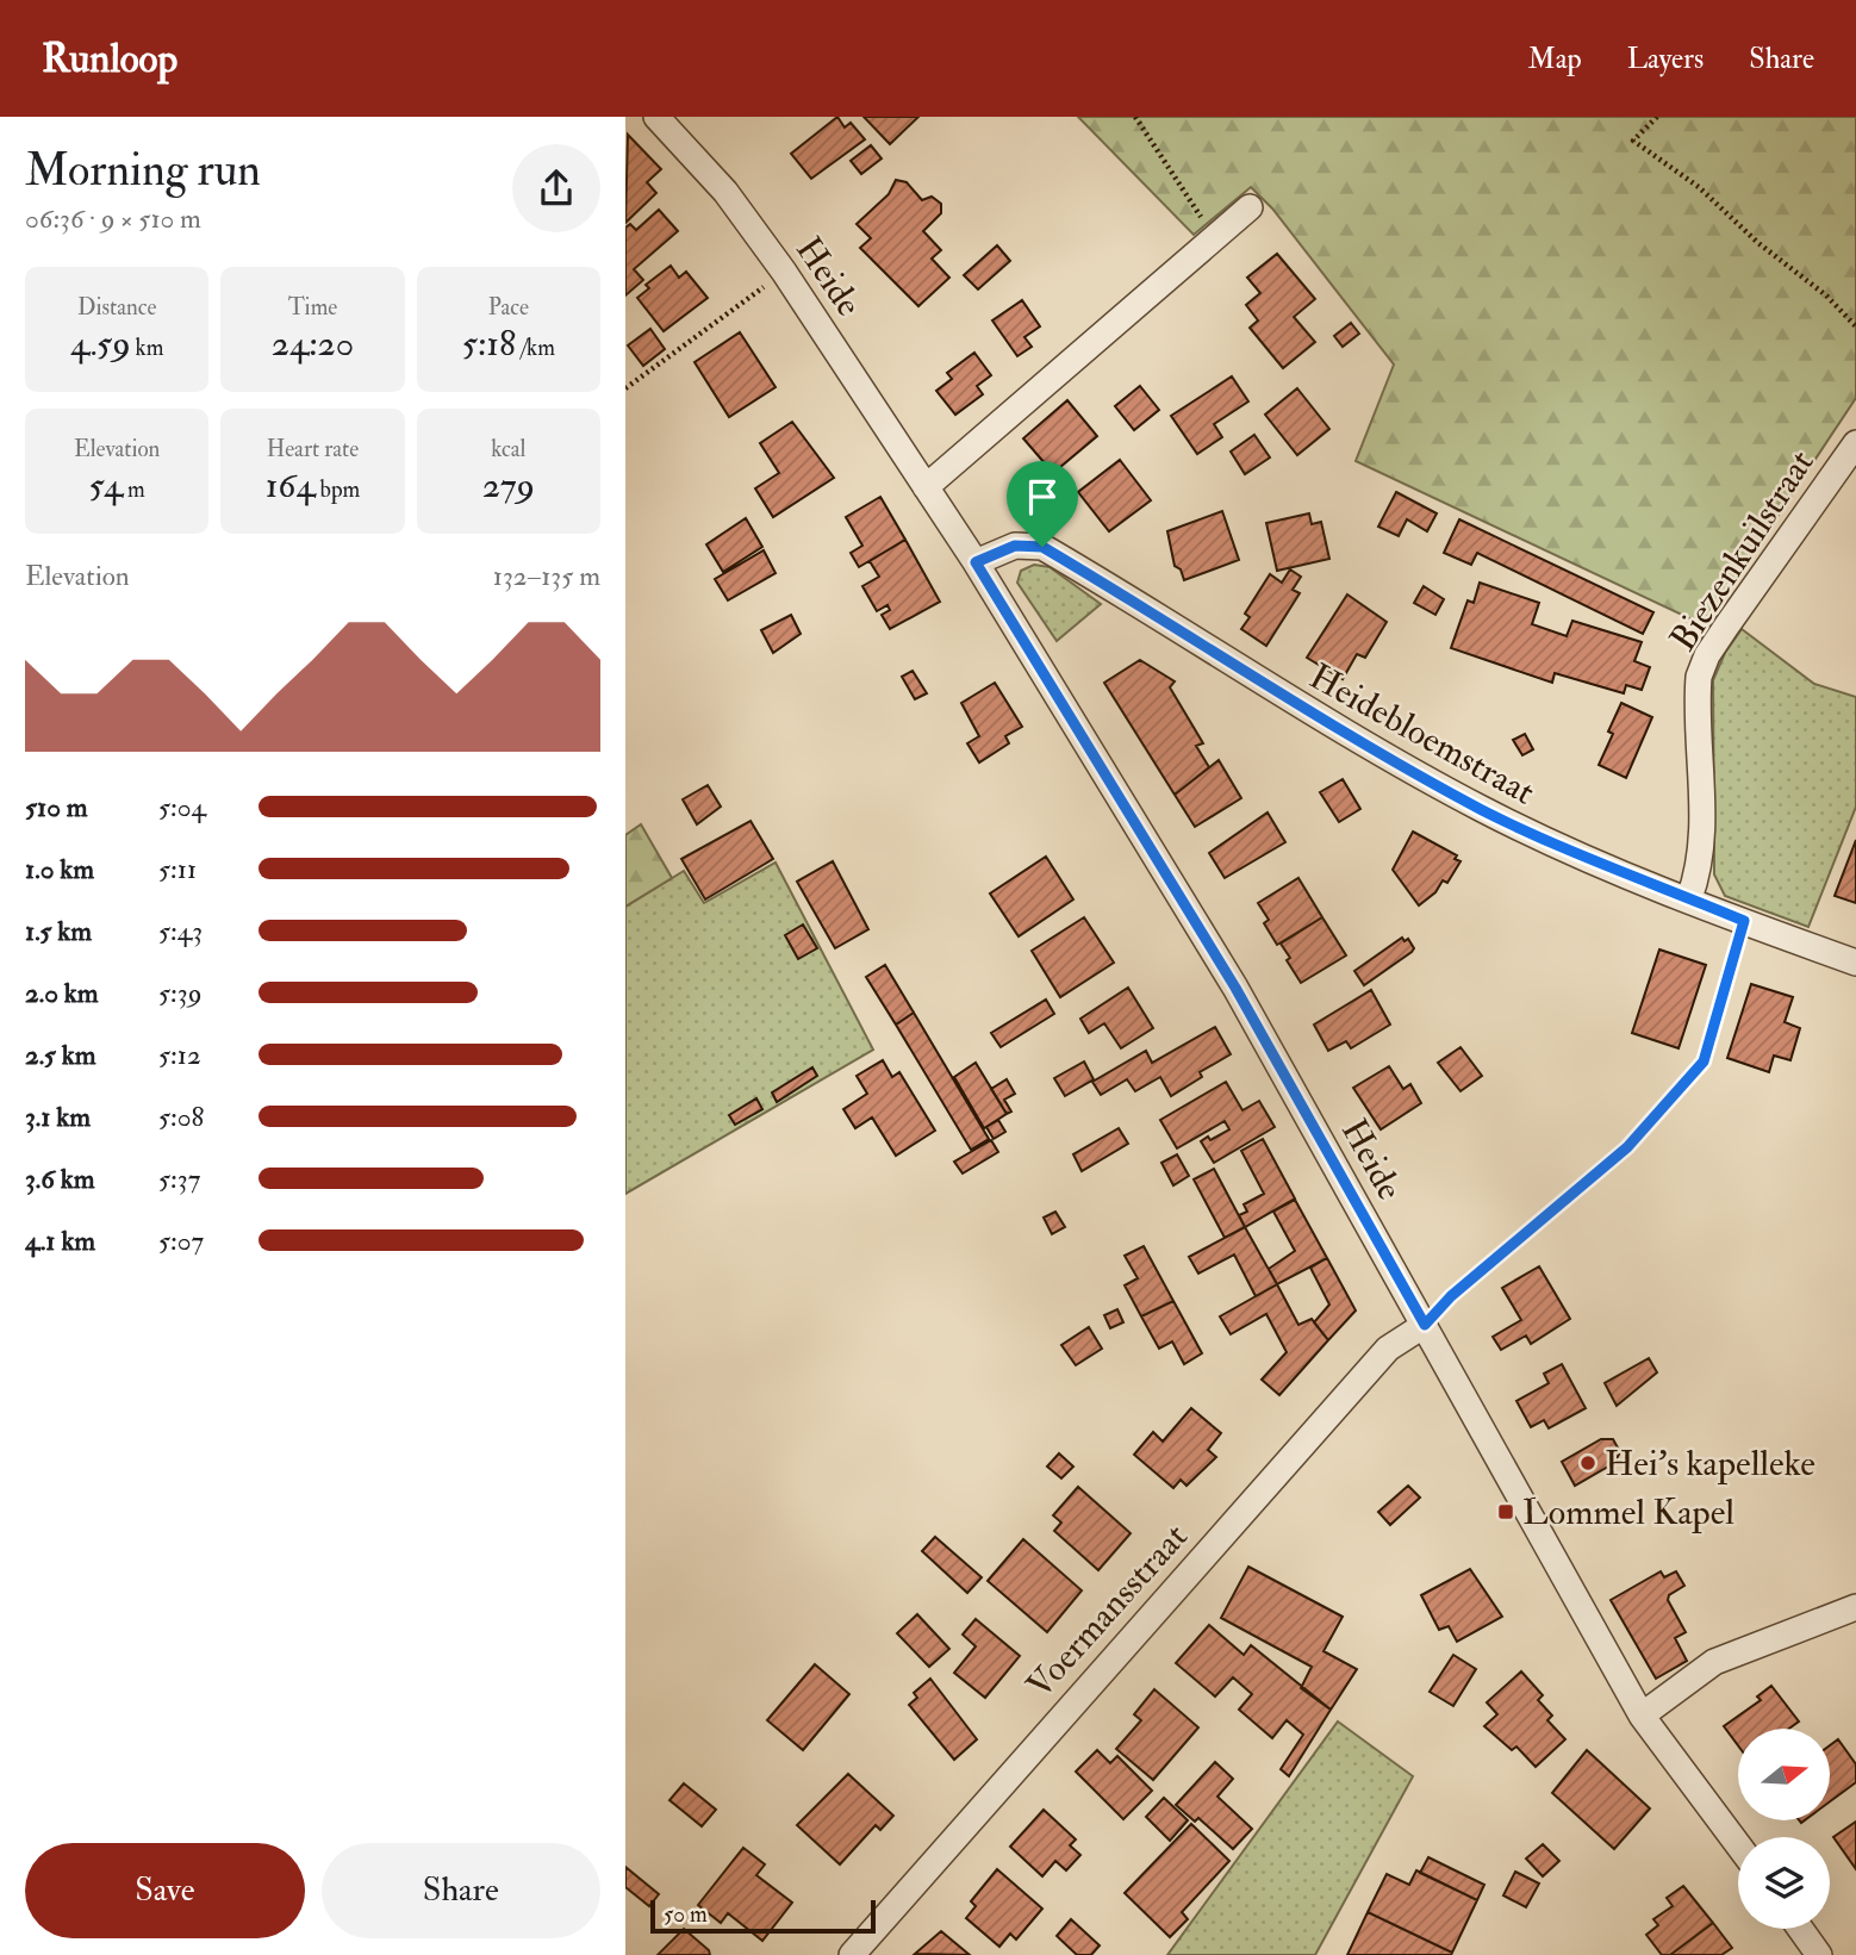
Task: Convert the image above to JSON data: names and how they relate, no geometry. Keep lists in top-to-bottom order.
{
  "streets": {
    "street": [
      "Heide",
      "Biezenkuilstraat",
      "Heidebloemstraat",
      "Voermansstraat"
    ]
  },
  "crossings": [
    ["Heide", "Heidebloemstraat"],
    ["Heide", "Voermansstraat"],
    ["Biezenkuilstraat", "Heidebloemstraat"]
  ],
  "places": {
    "other": ["Hei's kapelleke"],
    "transit": ["Lommel Kapel"]
  },
  "scale_bar": "50 m",
  "north": "right",
  "page": {
    "header": "Runloop",
    "nav": ["Map", "Layers", "Share"],
    "heading": ["Morning run", "06:36 · 9 × 510 m"],
    "stats": [
      ["Distance", "4.59 km"],
      ["Time", "24:20"],
      ["Pace", "5:18 /km"],
      ["Elevation", "54 m"],
      ["Heart rate", "164 bpm"],
      ["kcal", "279"]
    ],
    "chart": ["Elevation", "132–135 m"],
    "list": [
      {
        "name": "510 m",
        "note": "5:04"
      },
      {
        "name": "1.0 km",
        "note": "5:11"
      },
      {
        "name": "1.5 km",
        "note": "5:43"
      },
      {
        "name": "2.0 km",
        "note": "5:39"
      },
      {
        "name": "2.5 km",
        "note": "5:12"
      },
      {
        "name": "3.1 km",
        "note": "5:08"
      },
      {
        "name": "3.6 km",
        "note": "5:37"
      },
      {
        "name": "4.1 km",
        "note": "5:07"
      }
    ],
    "buttons": ["Save", "Share"],
    "scale": "50 m"
  }
}
